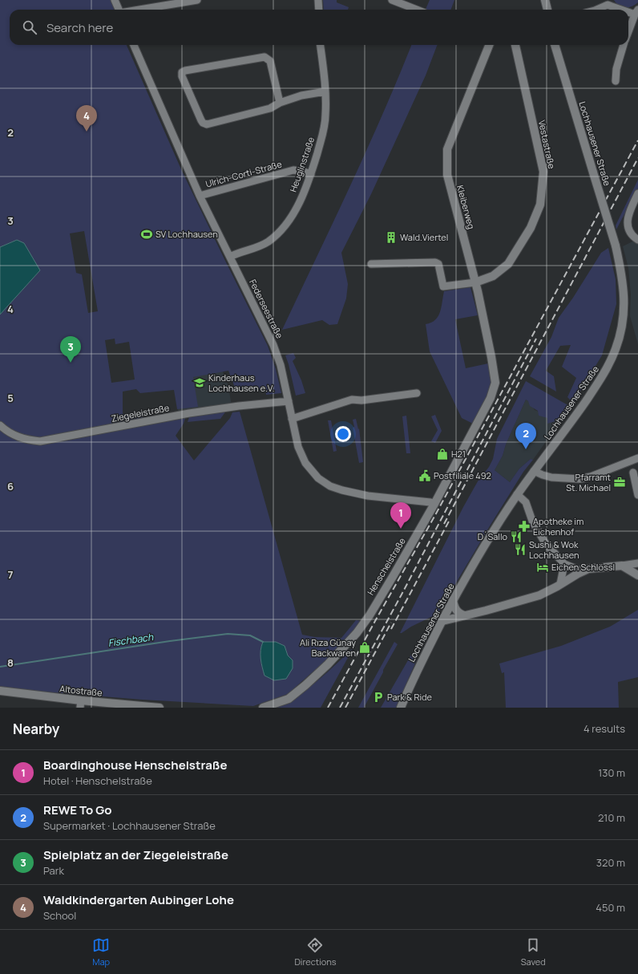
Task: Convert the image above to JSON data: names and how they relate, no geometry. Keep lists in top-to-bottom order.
{
  "streets": {
    "main road": [
      "Lochhausener Straße",
      "Vestastraße",
      "Kleiberweg",
      "Henschelstraße",
      "Altostraße"
    ],
    "street": [
      "Heuglinstraße",
      "Ulrich-Corti-Straße",
      "Federseestraße",
      "Ziegeleistraße"
    ]
  },
  "crossings": [
    ["Vestastraße", "Kleiberweg"],
    ["Heuglinstraße", "Ulrich-Corti-Straße"],
    ["Heuglinstraße", "Federseestraße"],
    ["Ulrich-Corti-Straße", "Federseestraße"],
    ["Kleiberweg", "Henschelstraße"],
    ["Federseestraße", "Ziegeleistraße"],
    ["Federseestraße", "Henschelstraße"]
  ],
  "water": ["Fischbach"],
  "places": {
    "sports": ["SV Lochhausen"],
    "building": ["Wald.Viertel"],
    "school or university": ["Kinderhaus Lochhausen e.V."],
    "shop": ["H21", "Ali Rıza Günay Backwaren"],
    "public building": ["Postfiliale 492"],
    "office": ["Pfarramt St. Michael"],
    "pharmacy": ["Apotheke im Eichenhof"],
    "restaurant": ["D´Sallo", "Sushi & Wok Lochhausen"],
    "hotel": ["Eichen Schlössl"],
    "parking": ["Park & Ride"]
  },
  "page": {
    "search": "Search here",
    "pins": [
      "4",
      "3",
      "2",
      "1"
    ],
    "heading": ["Nearby", "4 results"],
    "list": [
      {
        "mark": "1",
        "name": "Boardinghouse Henschelstraße",
        "note": "Hotel · Henschelstraße",
        "value": "130 m"
      },
      {
        "mark": "2",
        "name": "REWE To Go",
        "note": "Supermarket · Lochhausener Straße",
        "value": "210 m"
      },
      {
        "mark": "3",
        "name": "Spielplatz an der Ziegeleistraße",
        "note": "Park",
        "value": "320 m"
      },
      {
        "mark": "4",
        "name": "Waldkindergarten Aubinger Lohe",
        "note": "School",
        "value": "450 m"
      }
    ],
    "nav": ["Map", "Directions", "Saved"]
  },
  "grid": {
    "rows": [
      "2",
      "3",
      "4",
      "5",
      "6",
      "7",
      "8"
    ]
  }
}
